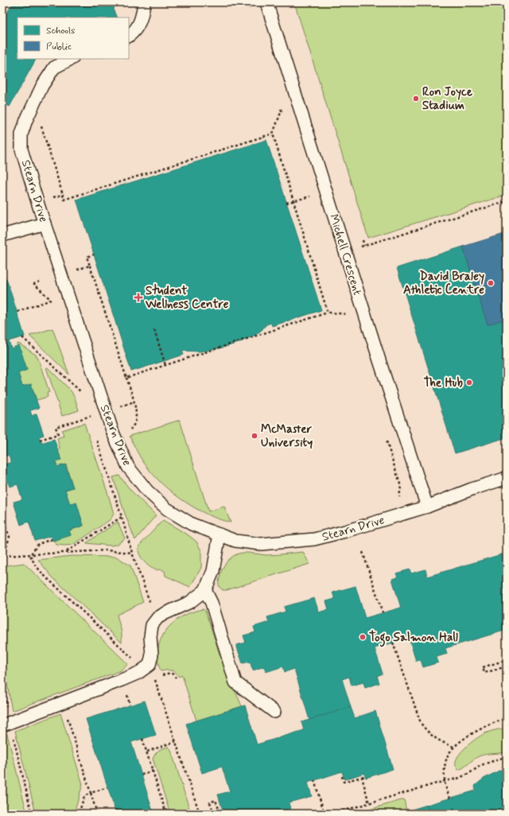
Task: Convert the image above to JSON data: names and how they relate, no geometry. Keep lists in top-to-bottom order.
{
  "streets": {
    "lane": ["Stearn Drive", "Michell Crescent"]
  },
  "crossings": [
    ["Stearn Drive", "Michell Crescent"]
  ],
  "places": {
    "other": [
      "Ron Joyce Stadium",
      "David Braley Athletic Centre",
      "The Hub",
      "McMaster University",
      "Togo Salmon Hall"
    ],
    "health": ["Student Wellness Centre"]
  },
  "legend": ["Schools", "Public"]
}
